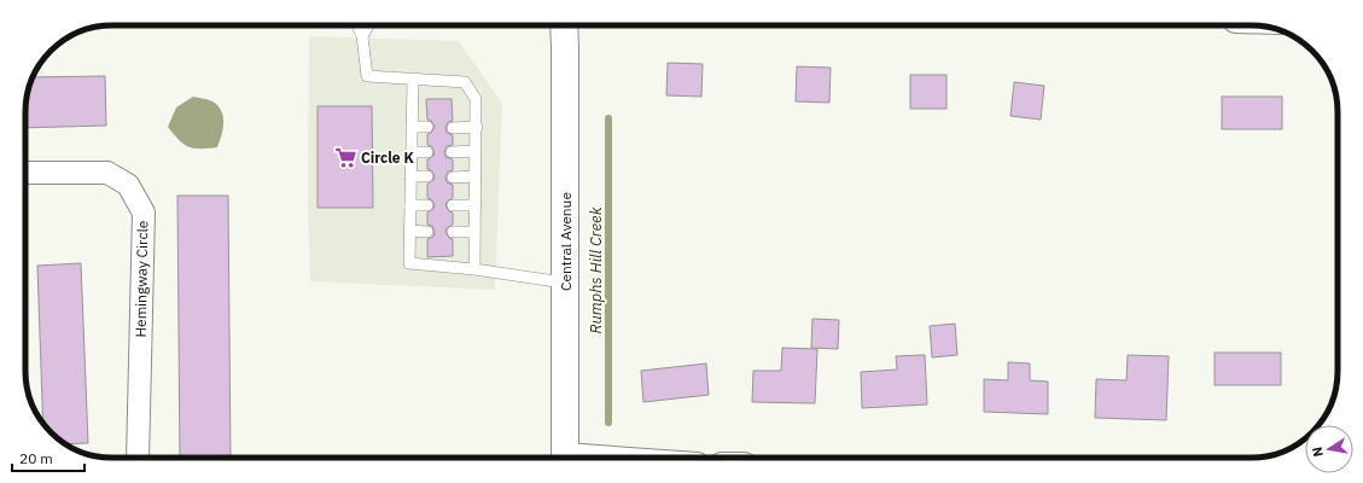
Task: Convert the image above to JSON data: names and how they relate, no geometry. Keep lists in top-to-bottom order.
{
  "streets": {
    "street": ["Central Avenue", "Hemingway Circle"]
  },
  "water": ["Rumphs Hill Creek"],
  "places": {
    "supermarket": ["Circle K"]
  },
  "scale_bar": "20 m",
  "north": "left"
}
